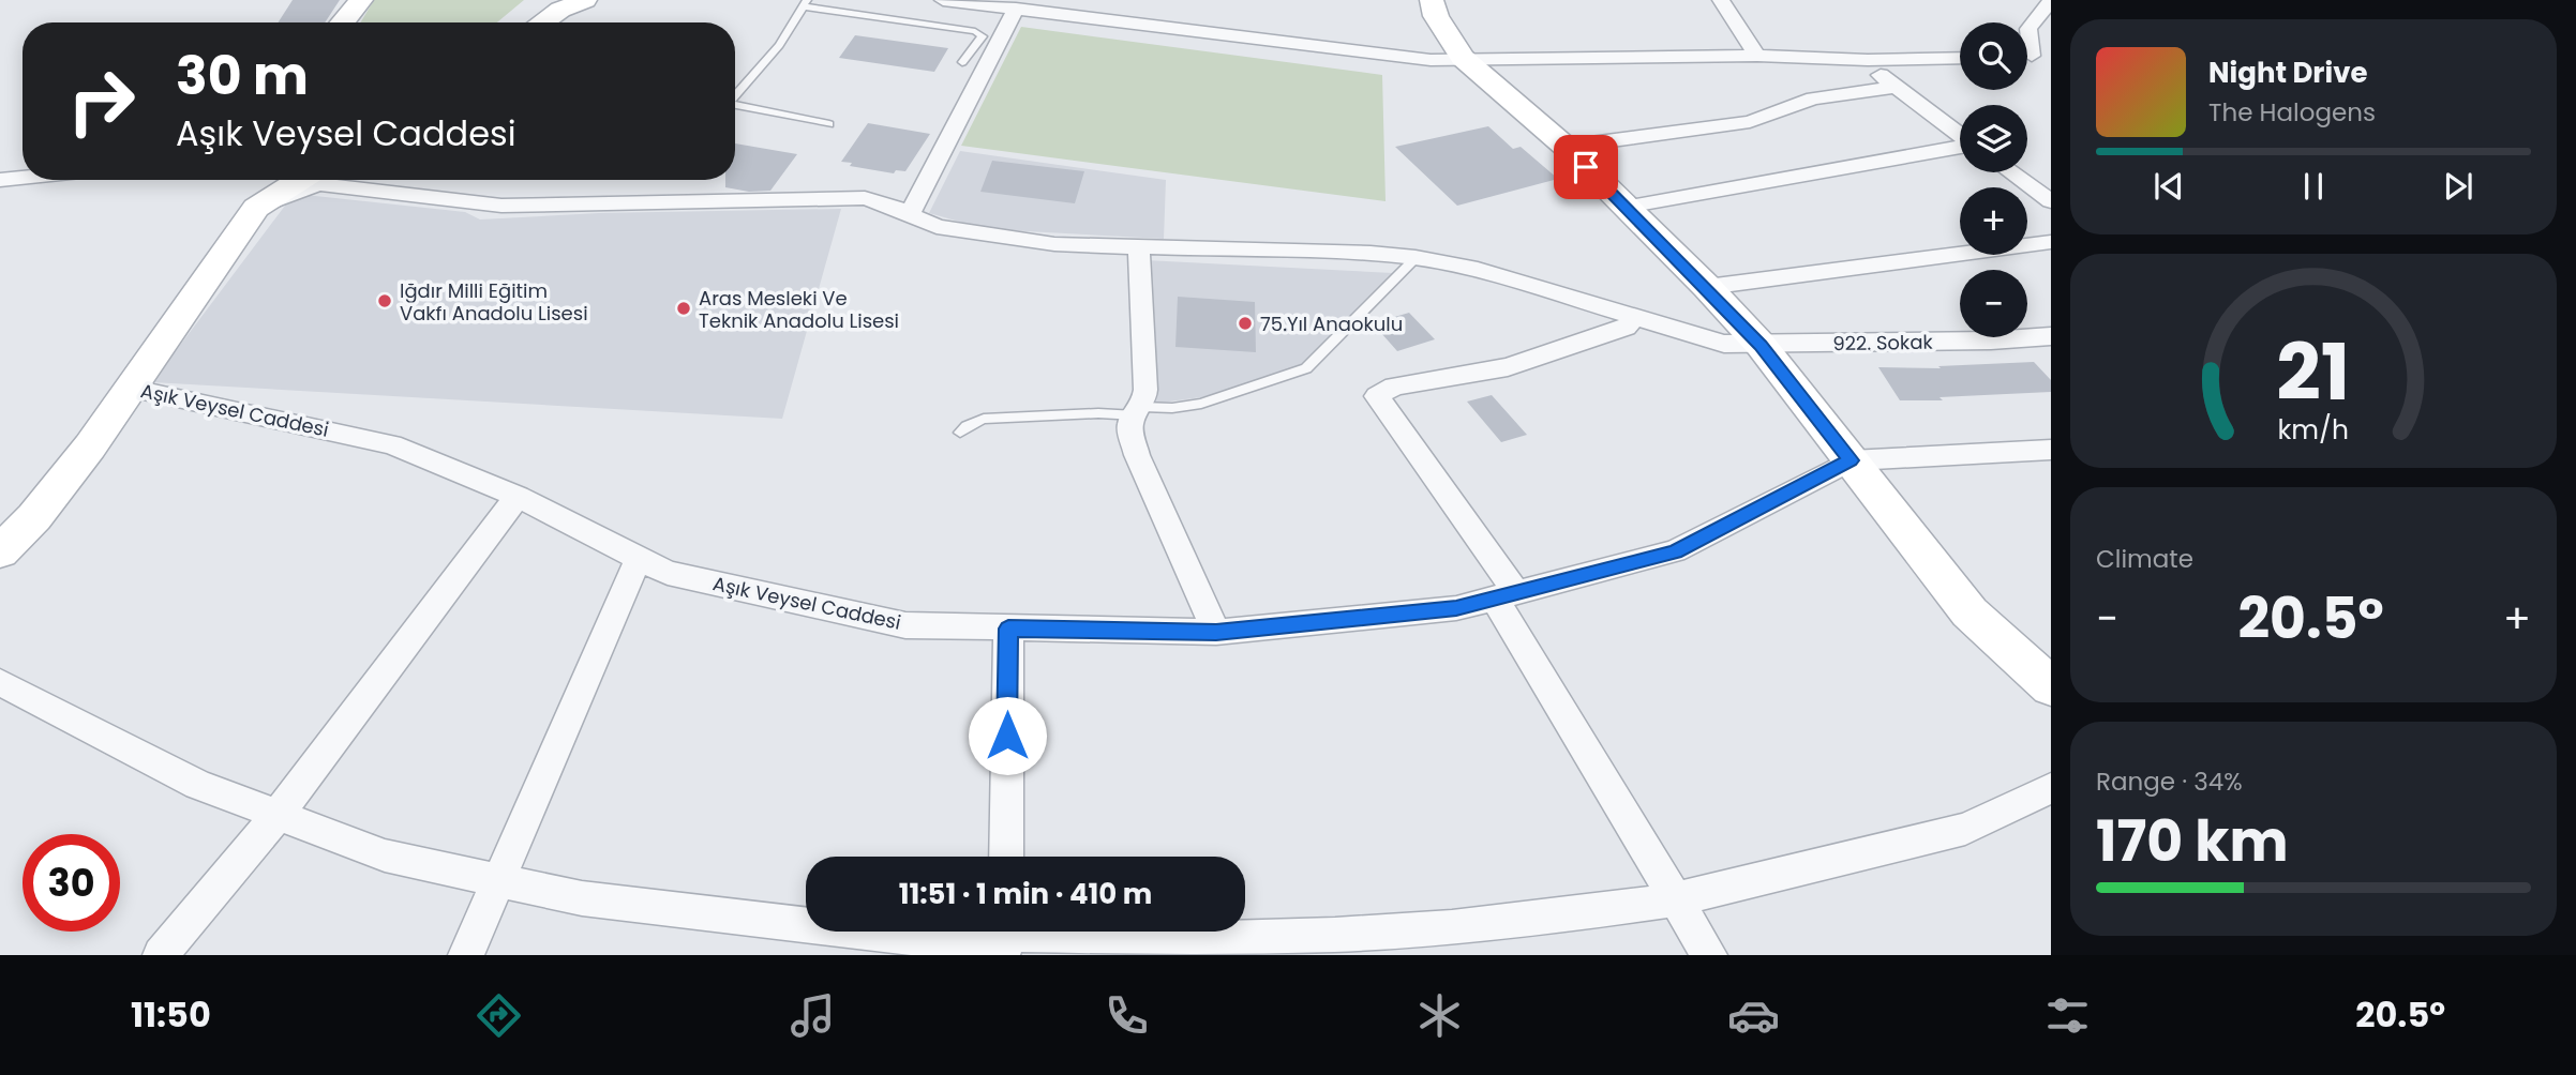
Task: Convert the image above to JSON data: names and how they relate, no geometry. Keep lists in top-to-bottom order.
{
  "streets": {
    "street": ["922. Sokak", "Aşık Veysel Caddesi"]
  },
  "places": ["Iğdır Milli Eğitim Vakfı Anadolu Lisesi", "Aras Mesleki Ve Teknik Anadolu Lisesi", "75.Yıl Anaokulu"],
  "page": {
    "map_buttons": ["+", "−"],
    "turn": ["30 m", "Aşık Veysel Caddesi"],
    "song": ["Night Drive", "The Halogens"],
    "tile": [
      "Climate",
      ["Range · 34%", "170 km"]
    ],
    "heat": ["−", "20.5°", "+"],
    "limit": "30",
    "trip": "11:51 · 1 min · 410 m",
    "tabs": ["11:50", "20.5°"],
    "gauge": ["21", "km/h"]
  }
}
